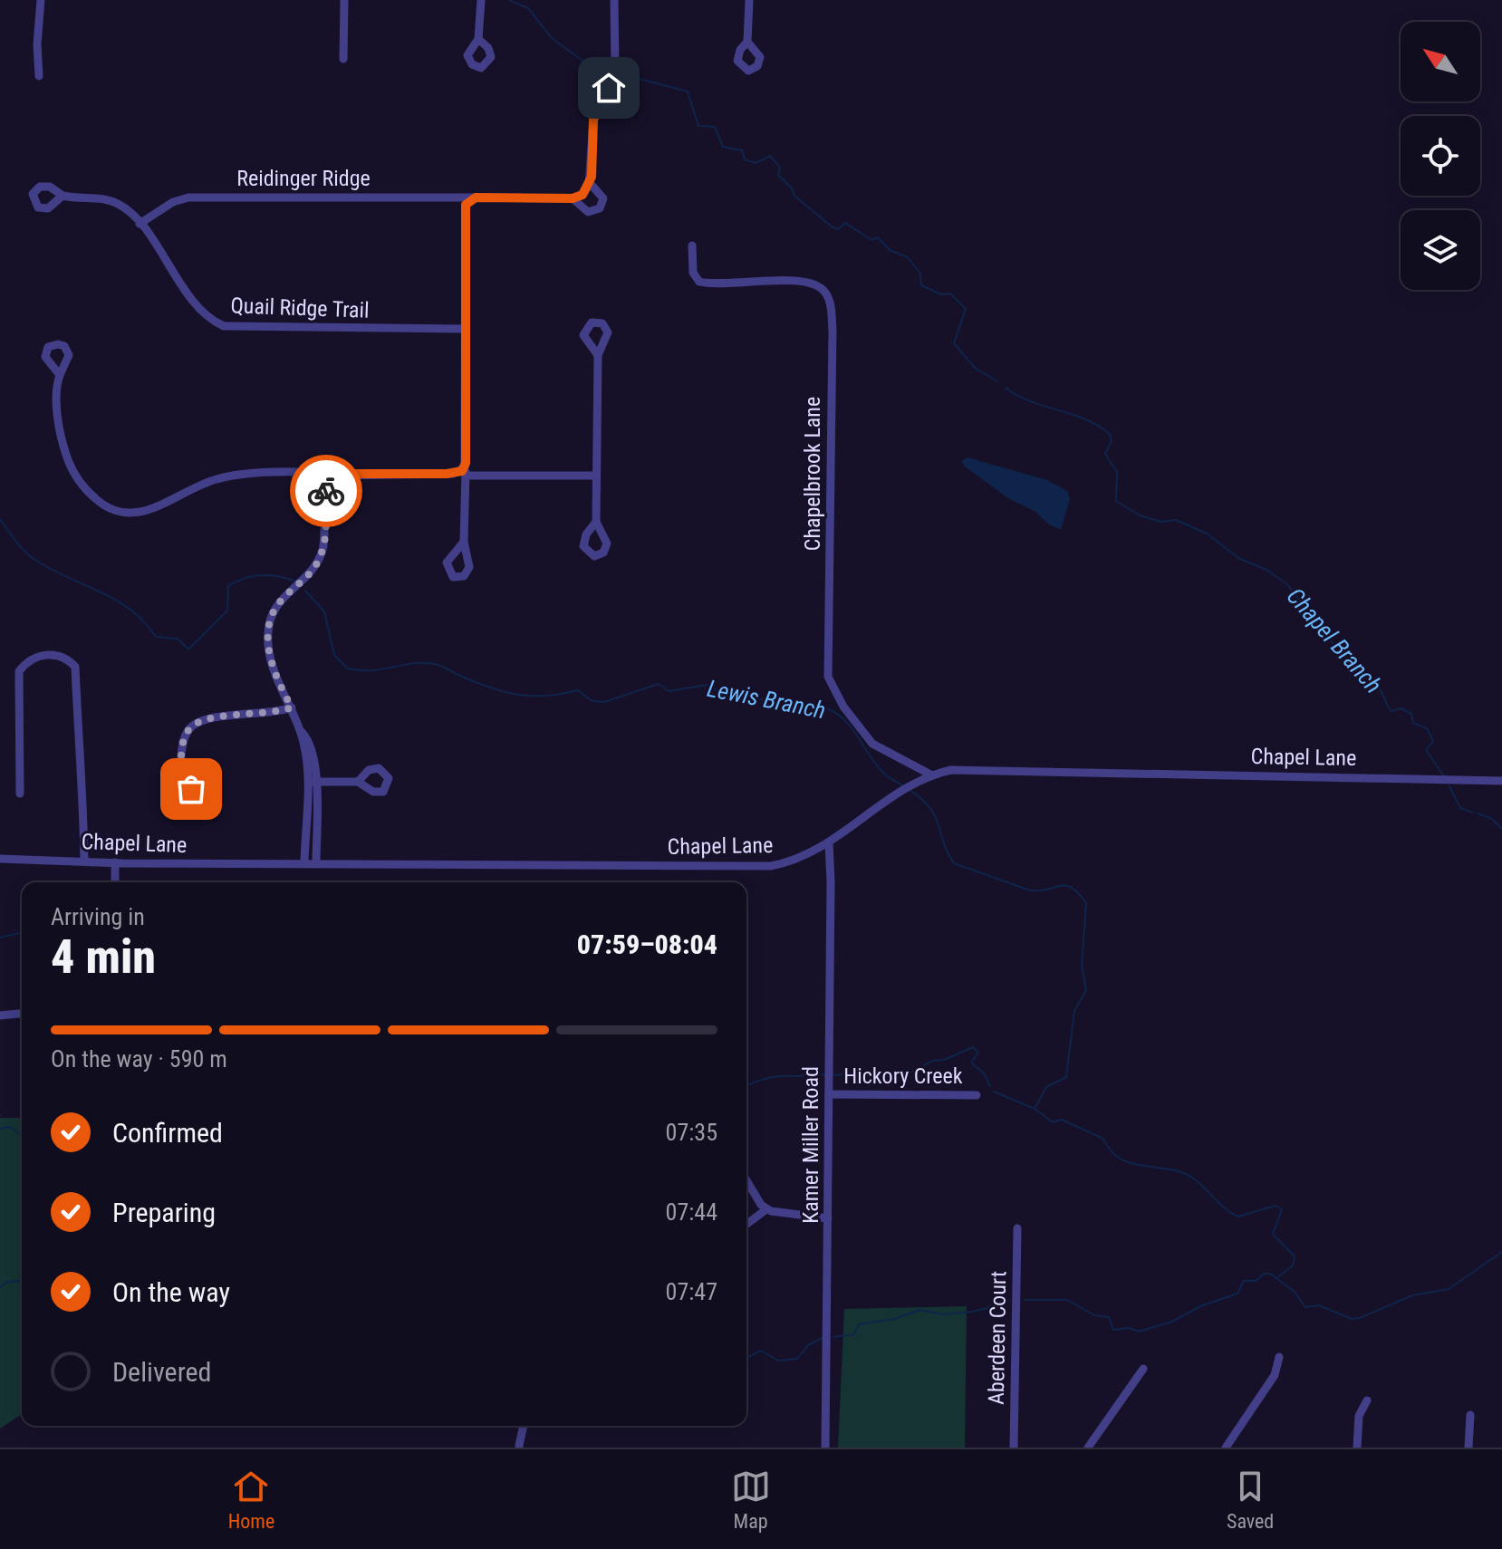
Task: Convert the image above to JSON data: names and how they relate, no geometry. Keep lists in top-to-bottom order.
{
  "streets": {
    "street": [
      "Reidinger Ridge",
      "Quail Ridge Trail",
      "Chapelbrook Lane",
      "Chapel Lane",
      "Hickory Creek",
      "Kamer Miller Road",
      "Aberdeen Court"
    ]
  },
  "crossings": [
    ["Reidinger Ridge", "Quail Ridge Trail"],
    ["Chapelbrook Lane", "Chapel Lane"],
    ["Chapel Lane", "Kamer Miller Road"],
    ["Hickory Creek", "Kamer Miller Road"]
  ],
  "water": ["Chapel Branch", "Lewis Branch"],
  "north": "top left",
  "page": {
    "heading": ["4 min", "Arriving in", "07:59–08:04"],
    "bar": "On the way · 590 m",
    "list": [
      ["Confirmed", "07:35"],
      ["Preparing", "07:44"],
      ["On the way", "07:47"],
      "Delivered"
    ],
    "tabs": ["Home", "Map", "Saved"]
  }
}
